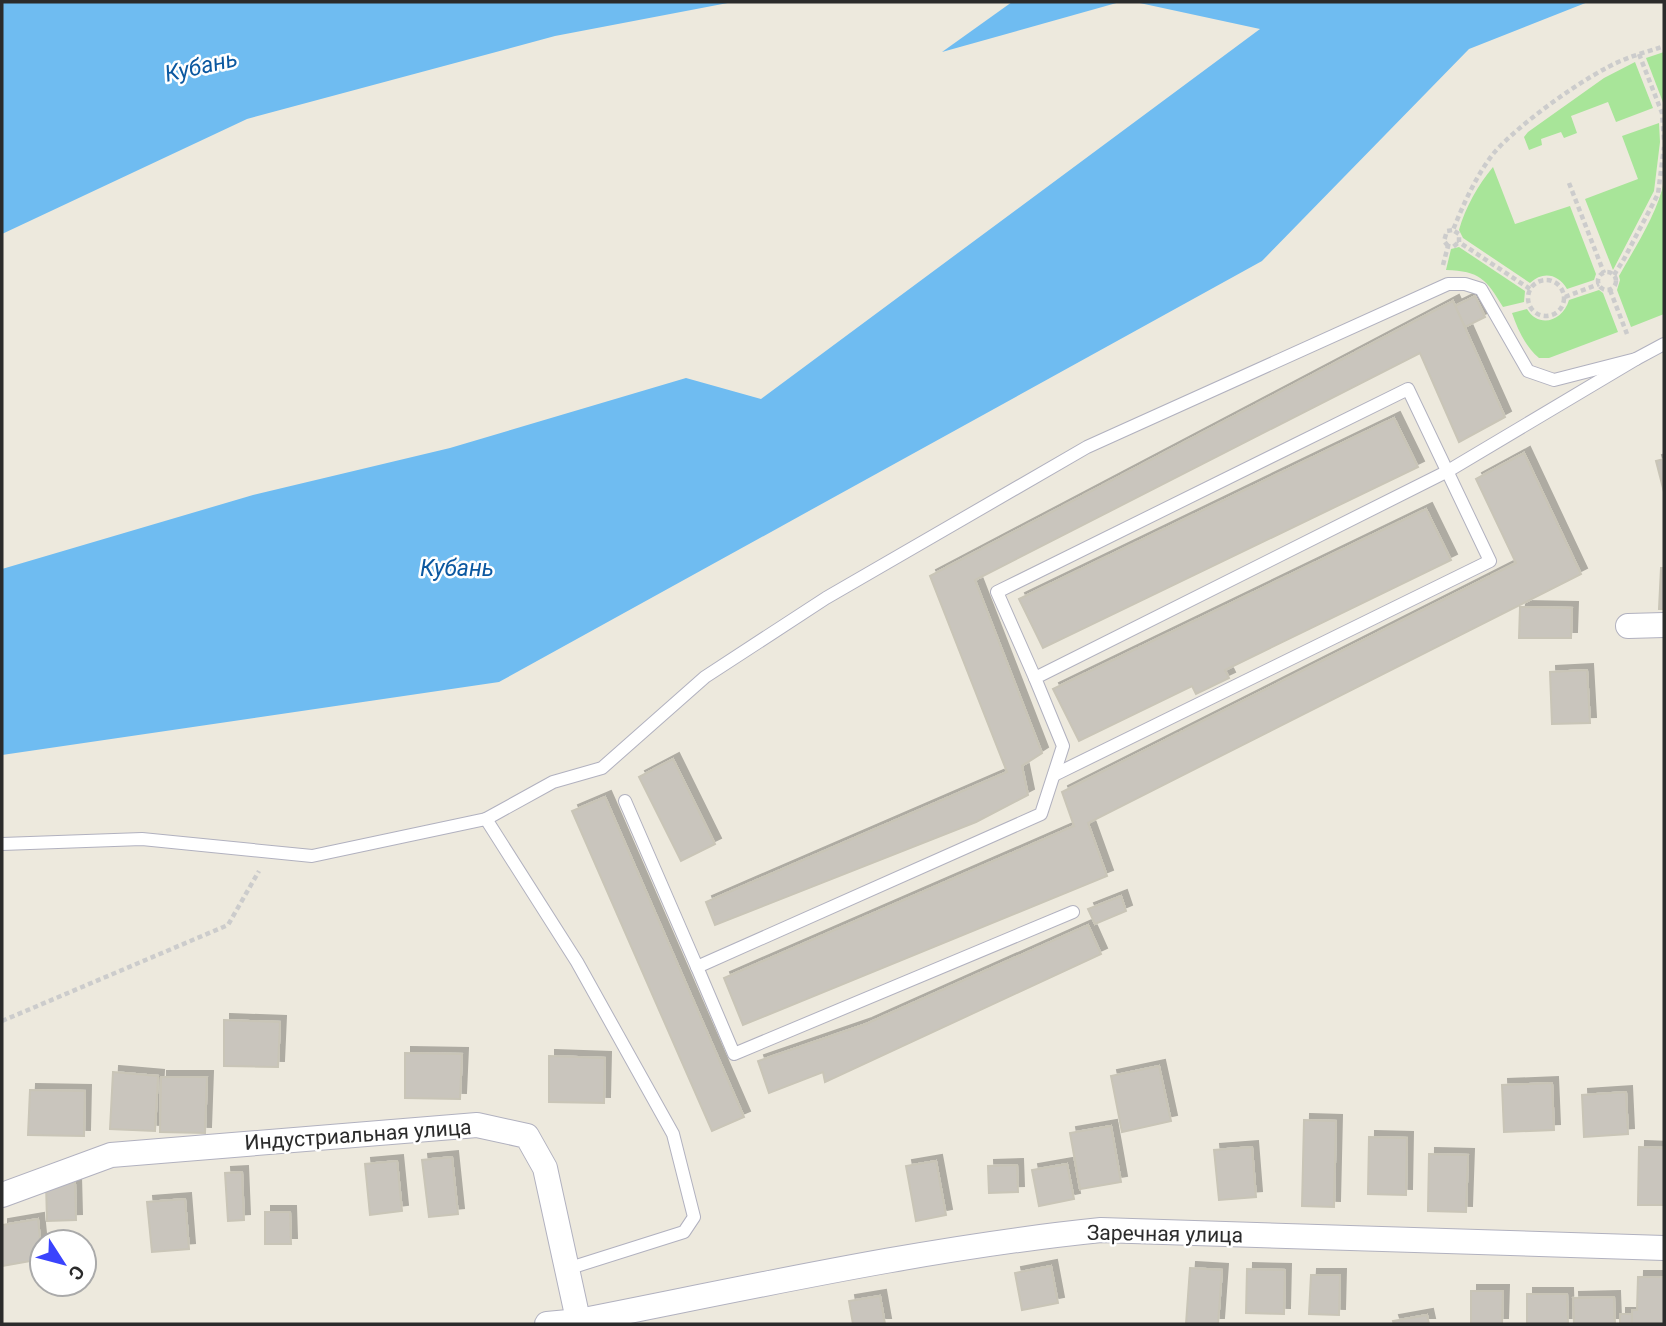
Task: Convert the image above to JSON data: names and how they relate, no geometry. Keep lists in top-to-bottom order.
{
  "streets": {
    "street": ["Индустриальная улица", "Заречная улица"]
  },
  "crossings": [
    ["Индустриальная улица", "Заречная улица"]
  ],
  "water": ["Кубань"],
  "north": "bottom right"
}
